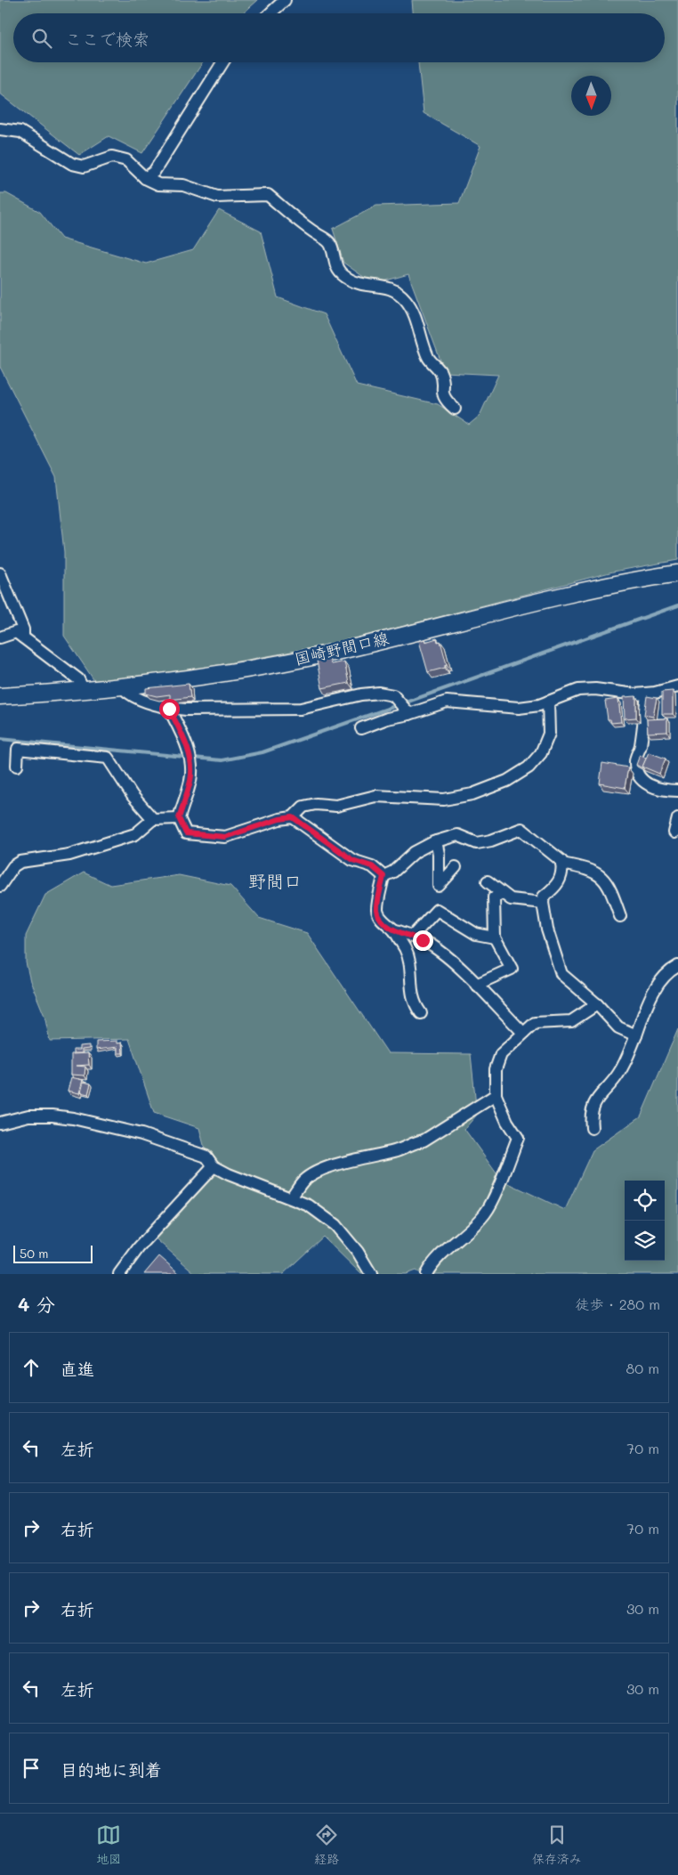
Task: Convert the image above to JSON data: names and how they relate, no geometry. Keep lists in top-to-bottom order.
{
  "streets": {
    "main road": ["国崎野間口線"]
  },
  "districts": ["野間口"],
  "scale_bar": "50 m",
  "north": "bottom",
  "page": {
    "search": "ここで検索",
    "scale": "50 m",
    "heading": ["4 分", "徒歩 · 280 m"],
    "list": [
      ["直進", "80 m"],
      ["左折", "70 m"],
      ["右折", "70 m"],
      ["右折", "30 m"],
      ["左折", "30 m"],
      "目的地に到着"
    ],
    "nav": ["地図", "経路", "保存済み"]
  }
}
